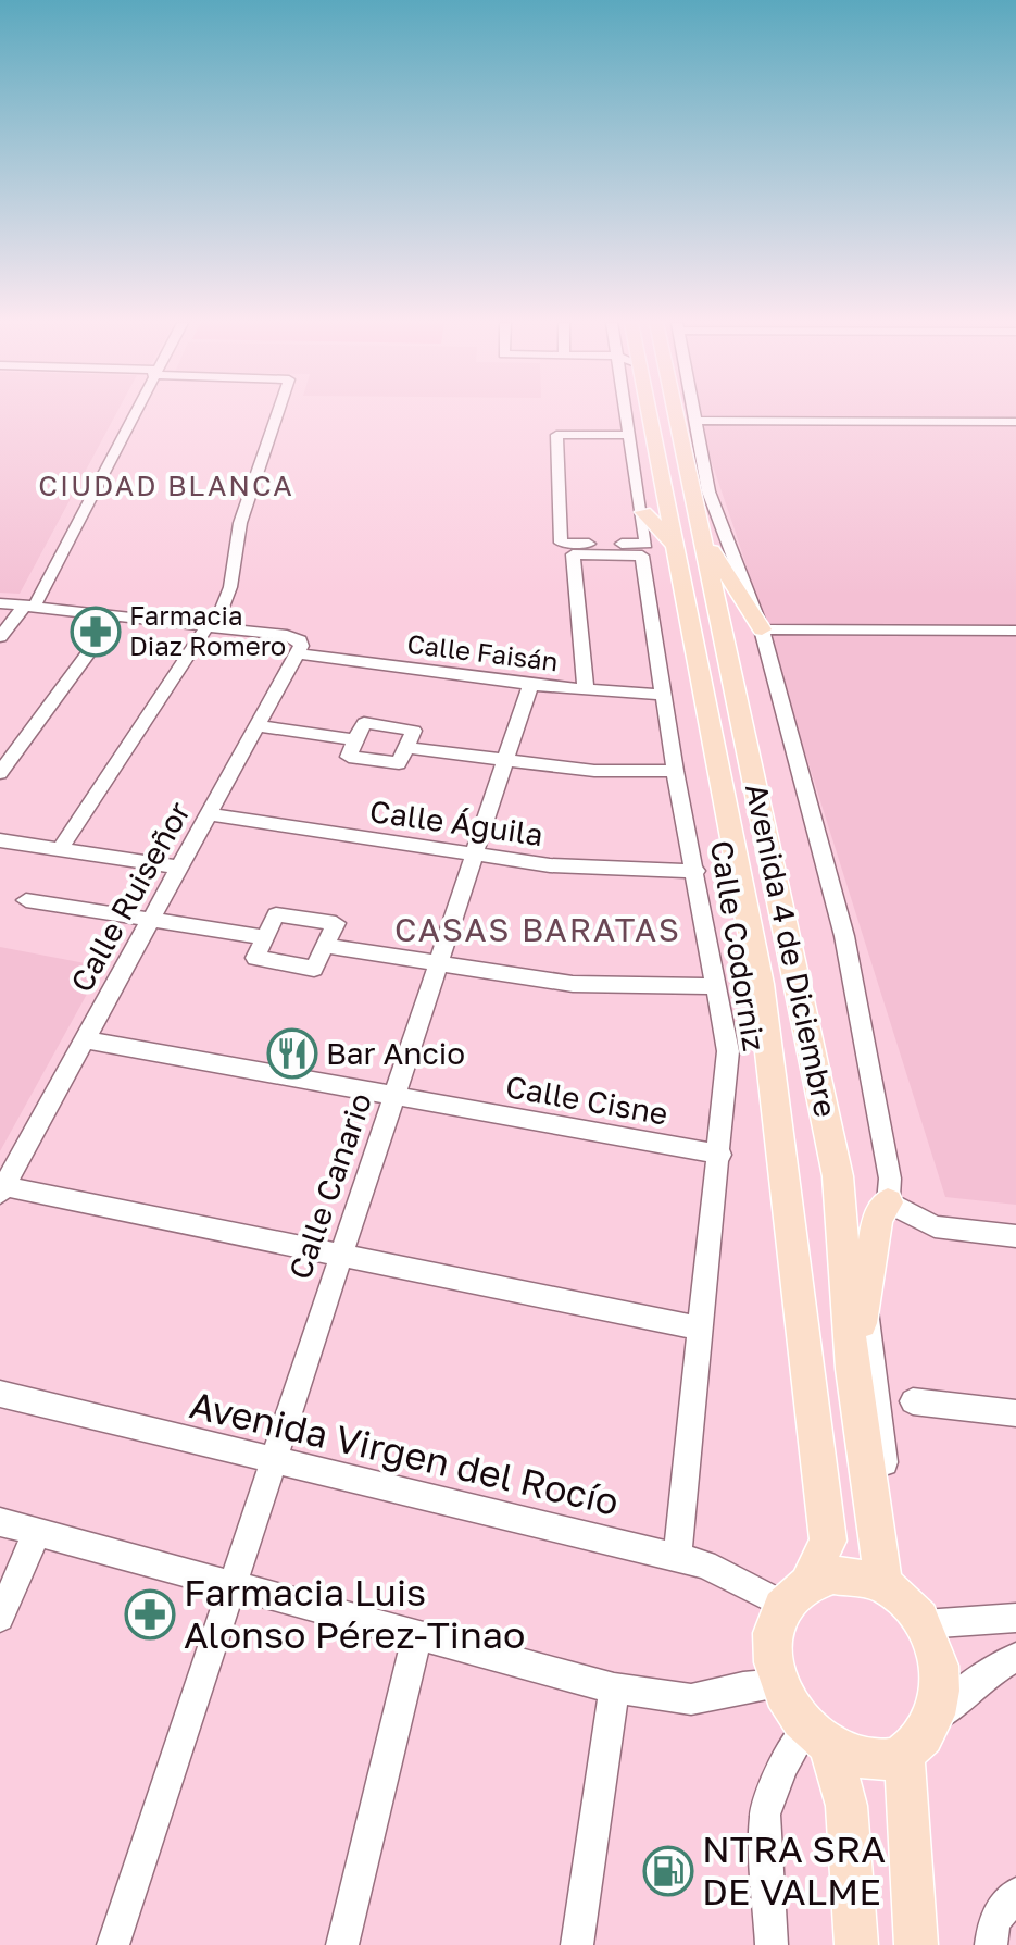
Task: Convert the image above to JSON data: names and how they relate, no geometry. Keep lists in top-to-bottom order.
{
  "streets": {
    "main road": ["Avenida 4 de Diciembre"],
    "street": [
      "Calle Faisán",
      "Calle Águila",
      "Calle Ruiseñor",
      "Calle Codorniz",
      "Calle Cisne",
      "Calle Canario",
      "Avenida Virgen del Rocío"
    ]
  },
  "crossings": [
    ["Calle Faisán", "Calle Ruiseñor"],
    ["Calle Faisán", "Calle Codorniz"],
    ["Calle Faisán", "Calle Canario"],
    ["Calle Águila", "Calle Ruiseñor"],
    ["Calle Águila", "Calle Codorniz"],
    ["Calle Águila", "Calle Canario"],
    ["Calle Ruiseñor", "Calle Cisne"],
    ["Calle Codorniz", "Calle Cisne"],
    ["Calle Codorniz", "Avenida Virgen del Rocío"],
    ["Avenida 4 de Diciembre", "Avenida Virgen del Rocío"],
    ["Calle Cisne", "Calle Canario"],
    ["Calle Canario", "Avenida Virgen del Rocío"]
  ],
  "districts": ["CIUDAD BLANCA", "CASAS BARATAS"],
  "places": {
    "pharmacy": ["Farmacia Diaz Romero", "Farmacia Luis Alonso Pérez-Tinao"],
    "restaurant": ["Bar Ancio"],
    "fuel station": ["NTRA SRA DE VALME"]
  }
}
